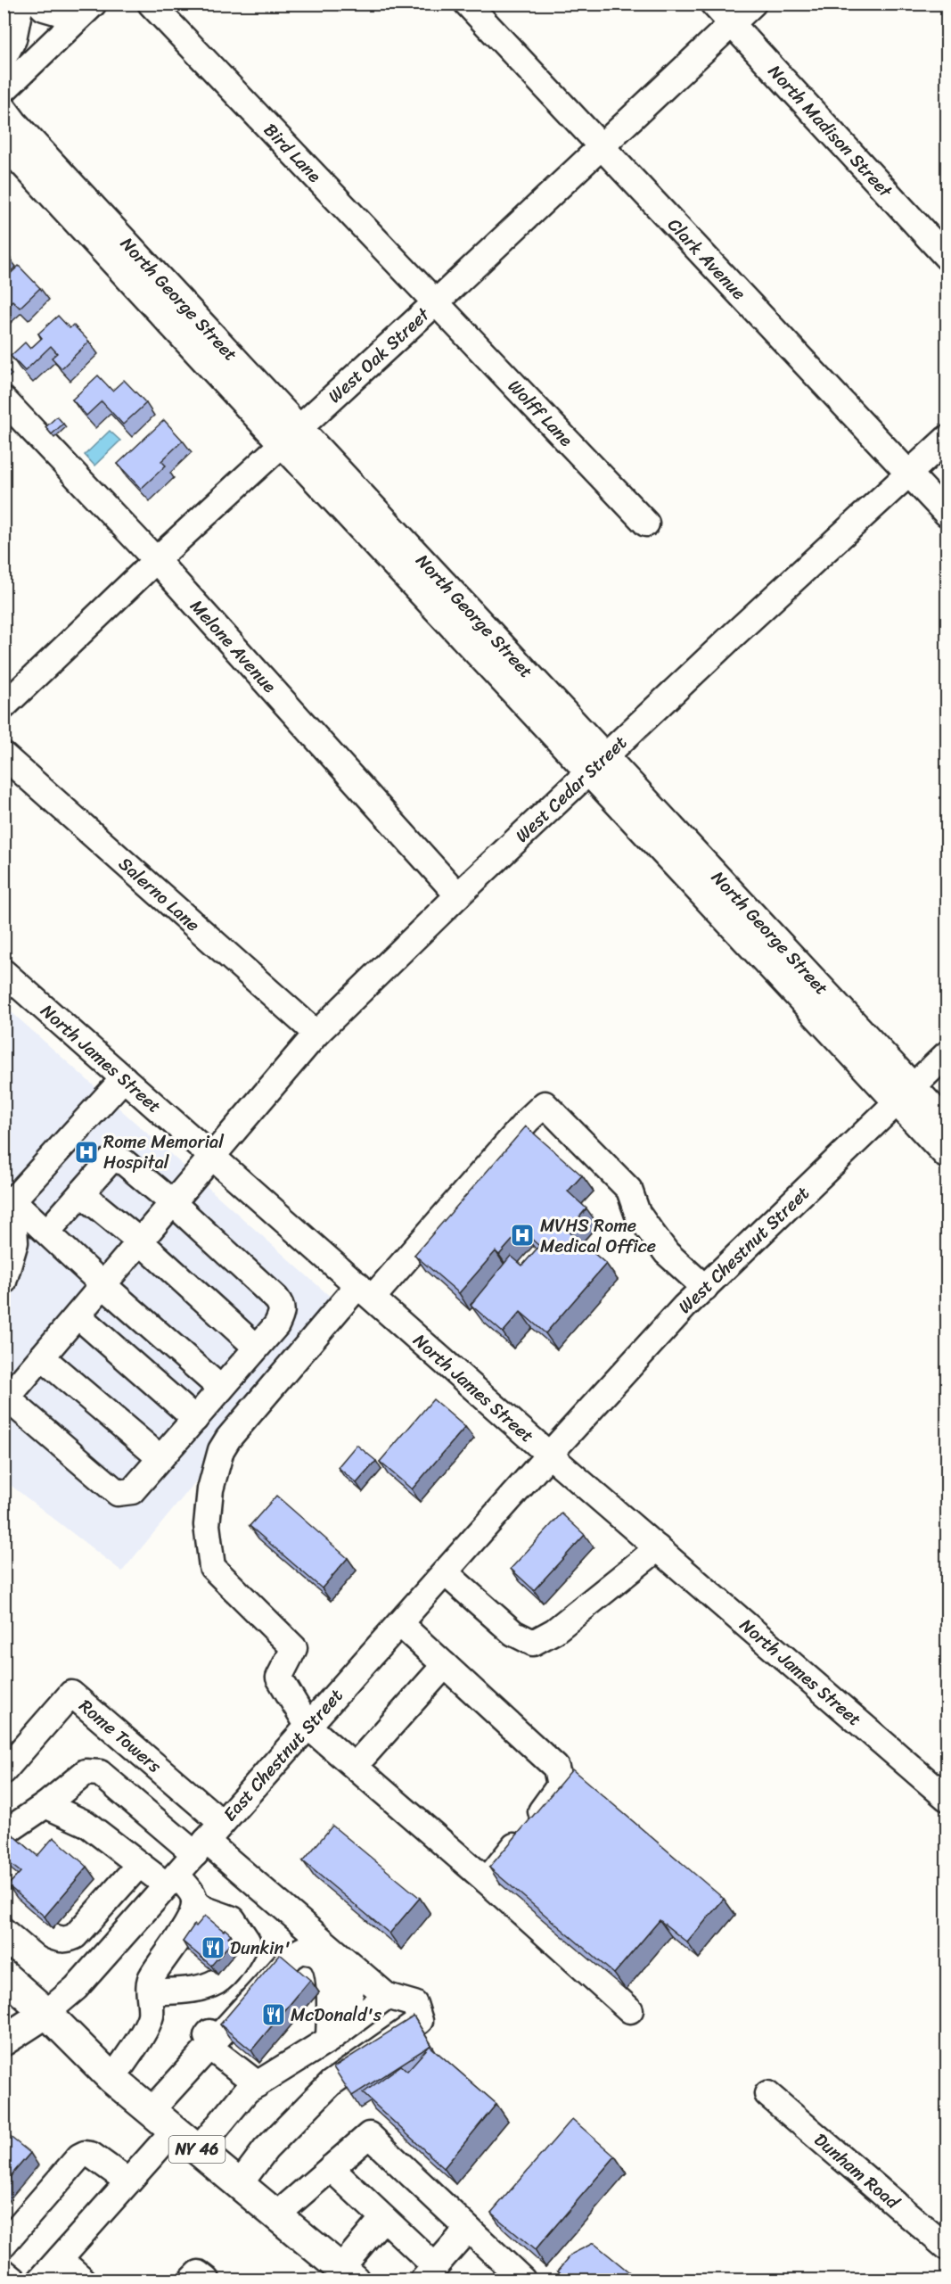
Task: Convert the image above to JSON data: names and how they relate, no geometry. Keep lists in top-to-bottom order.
{
  "streets": {
    "main road": ["East Chestnut Street", "NY 46"],
    "street": [
      "North Madison Street",
      "Bird Lane",
      "Clark Avenue",
      "North George Street",
      "West Oak Street",
      "Wolff Lane",
      "Melone Avenue",
      "West Cedar Street",
      "Salerno Lane",
      "North James Street",
      "West Chestnut Street",
      "Rome Towers",
      "Dunham Road"
    ]
  },
  "crossings": [
    ["North Madison Street", "West Oak Street"],
    ["Bird Lane", "West Oak Street"],
    ["Bird Lane", "Wolff Lane"],
    ["Clark Avenue", "West Oak Street"],
    ["Clark Avenue", "West Cedar Street"],
    ["North George Street", "West Oak Street"],
    ["North George Street", "West Cedar Street"],
    ["North George Street", "West Chestnut Street"],
    ["West Oak Street", "Wolff Lane"],
    ["West Oak Street", "Melone Avenue"],
    ["Melone Avenue", "West Cedar Street"],
    ["West Cedar Street", "Salerno Lane"],
    ["West Cedar Street", "North James Street"],
    ["North James Street", "West Chestnut Street"],
    ["North James Street", "East Chestnut Street"],
    ["West Chestnut Street", "East Chestnut Street"],
    ["Rome Towers", "East Chestnut Street"],
    ["East Chestnut Street", "NY 46"]
  ],
  "places": {
    "hospital": ["Rome Memorial Hospital", "MVHS Rome Medical Office"],
    "restaurant": ["Dunkin'", "McDonald's"]
  }
}
